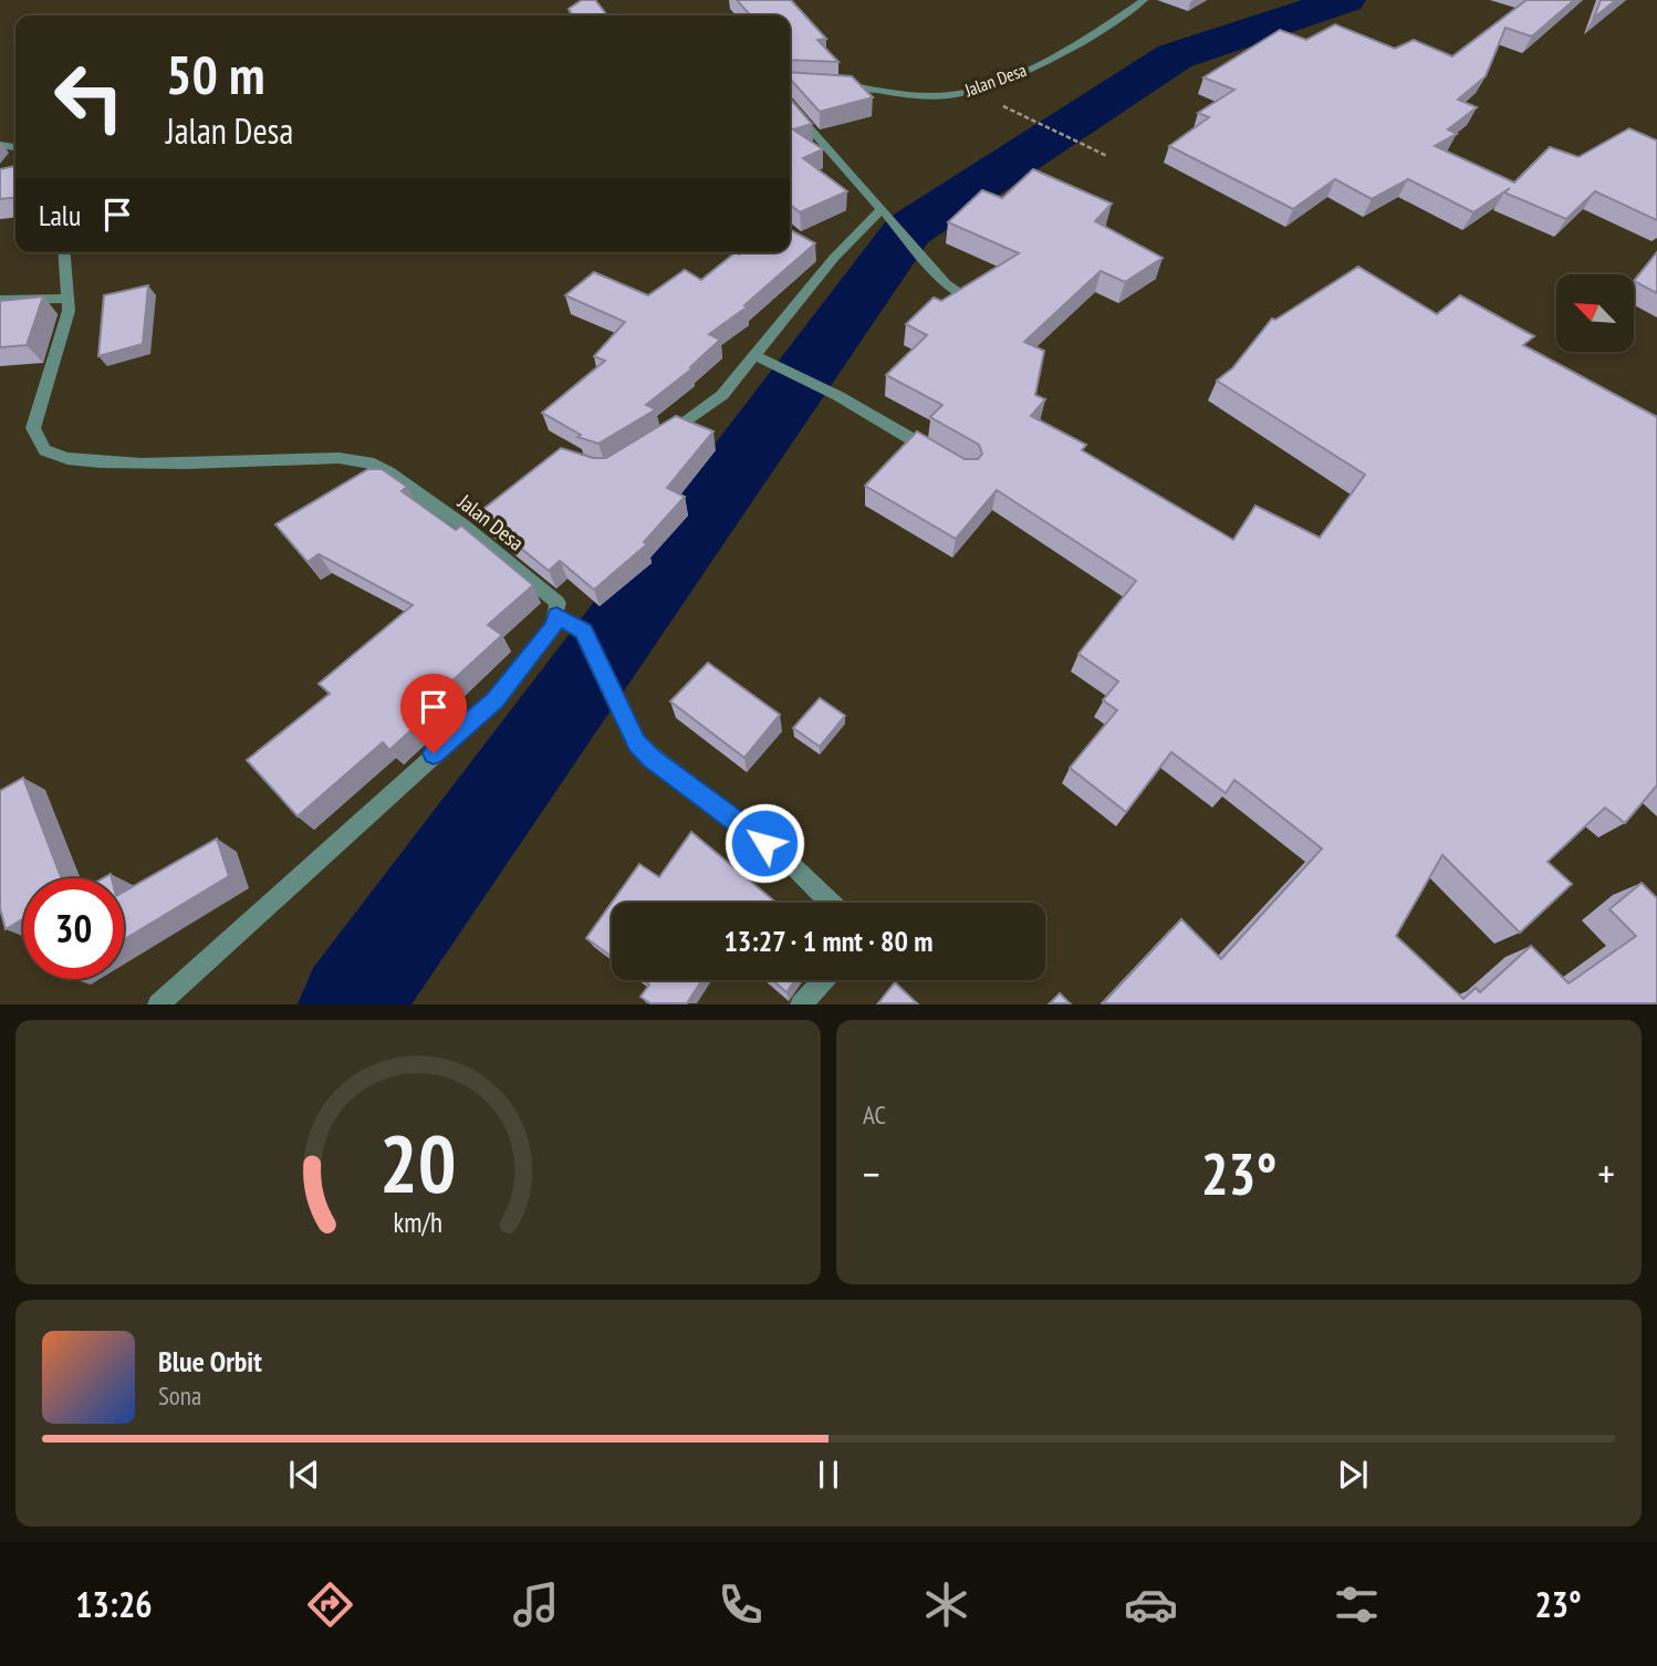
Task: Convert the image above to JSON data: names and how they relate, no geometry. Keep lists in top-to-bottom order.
{
  "streets": {
    "street": ["Jalan Desa"]
  },
  "north": "top left",
  "page": {
    "turn": ["50 m", "Jalan Desa"],
    "then": "Lalu",
    "limit": "30",
    "trip": "13:27 · 1 mnt · 80 m",
    "tile": "AC",
    "heat": ["−", "23°", "+"],
    "song": ["Blue Orbit", "Sona"],
    "tabs": ["13:26", "23°"],
    "gauge": ["20", "km/h"]
  }
}
